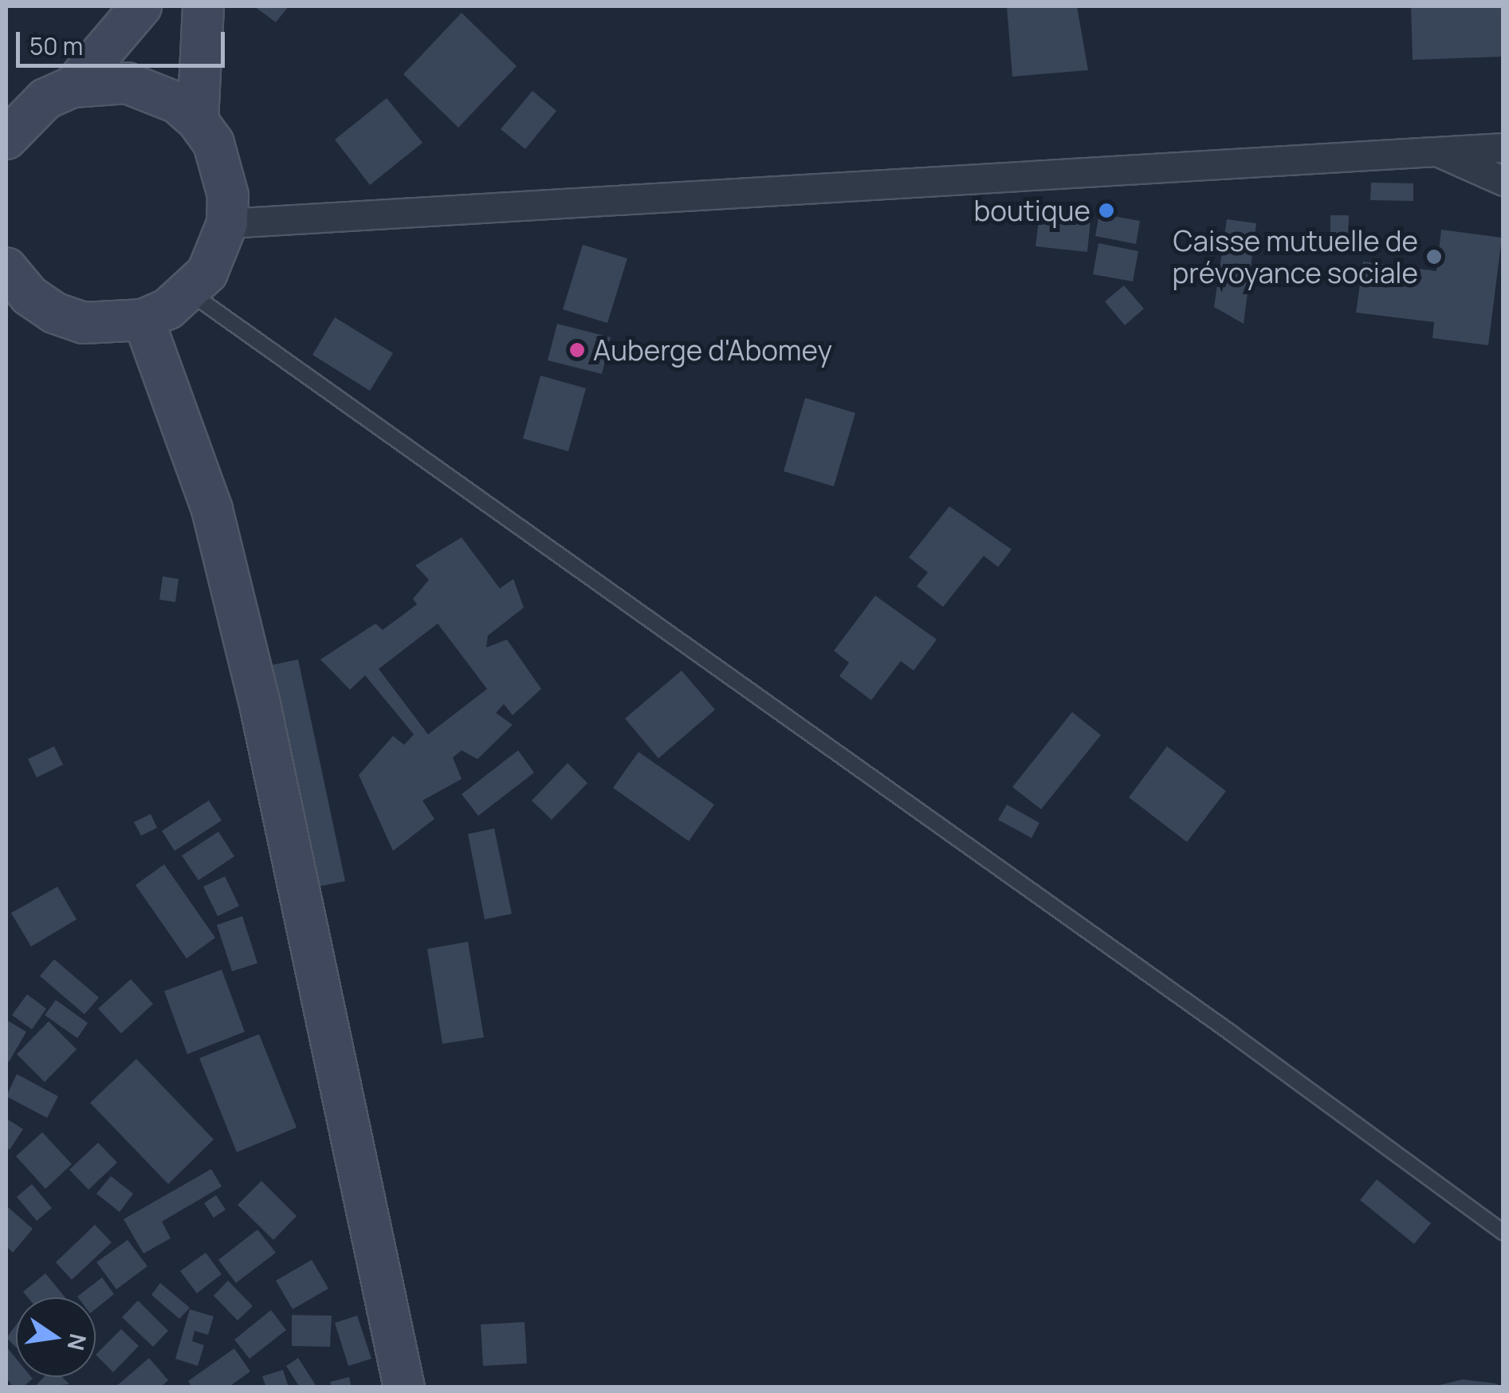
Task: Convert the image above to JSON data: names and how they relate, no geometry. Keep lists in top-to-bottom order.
{
  "places": ["boutique", "Caisse mutuelle de prévoyance sociale", "Auberge d'Abomey"],
  "scale_bar": "50 m",
  "north": "right"
}
